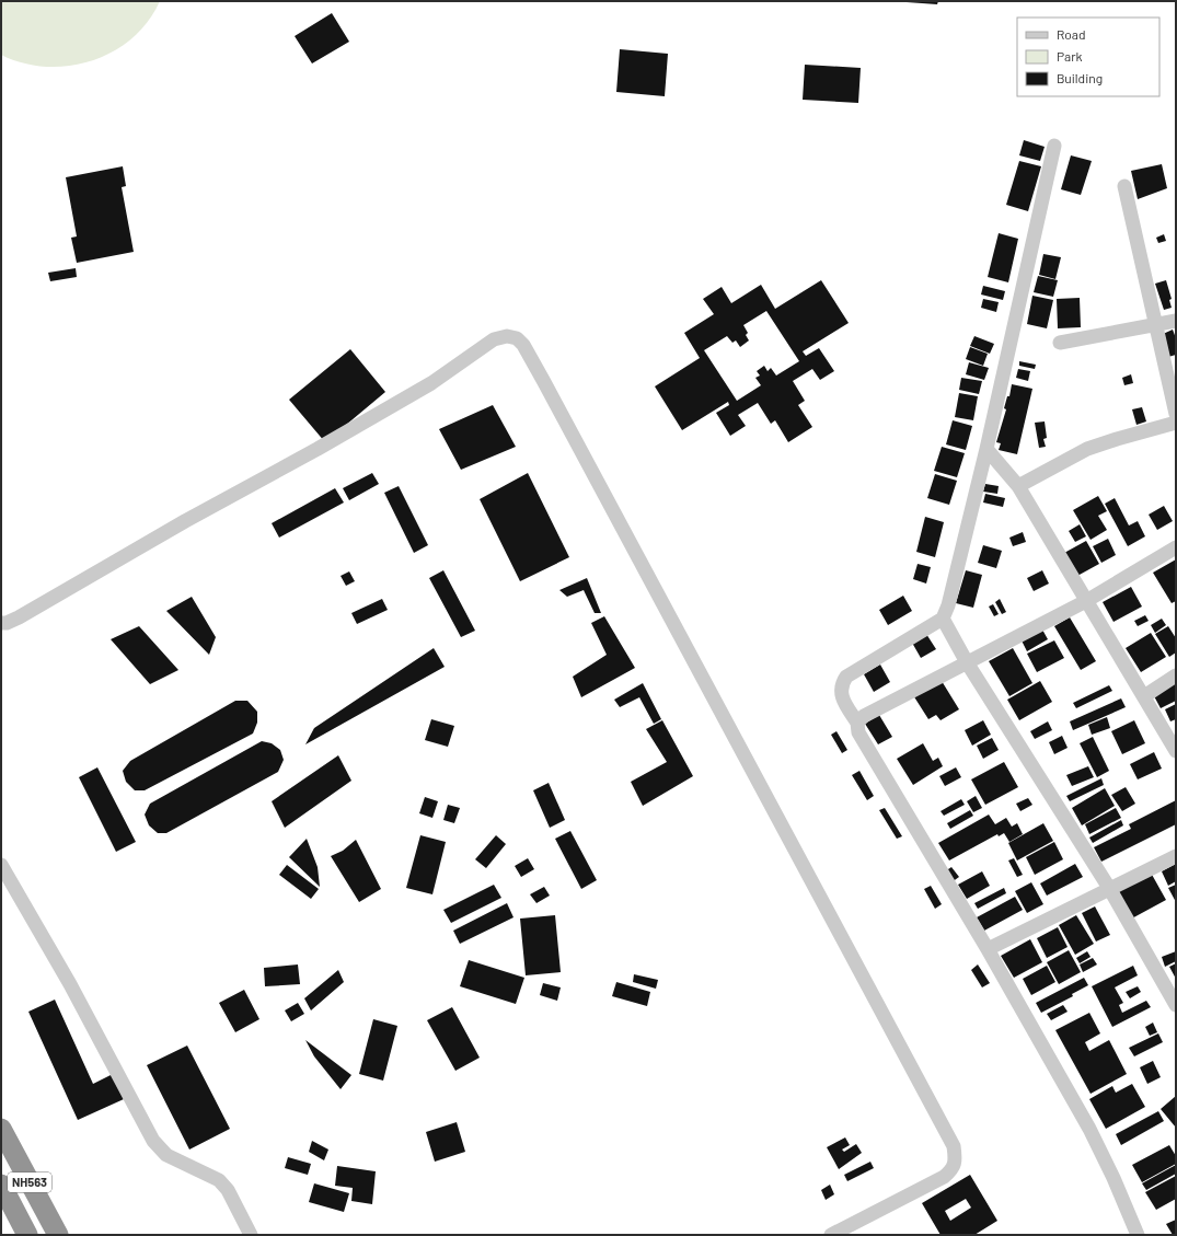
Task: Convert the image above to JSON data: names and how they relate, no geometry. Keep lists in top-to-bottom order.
{
  "streets": {
    "highway": ["NH563"]
  },
  "legend": ["Road", "Park", "Building"]
}
